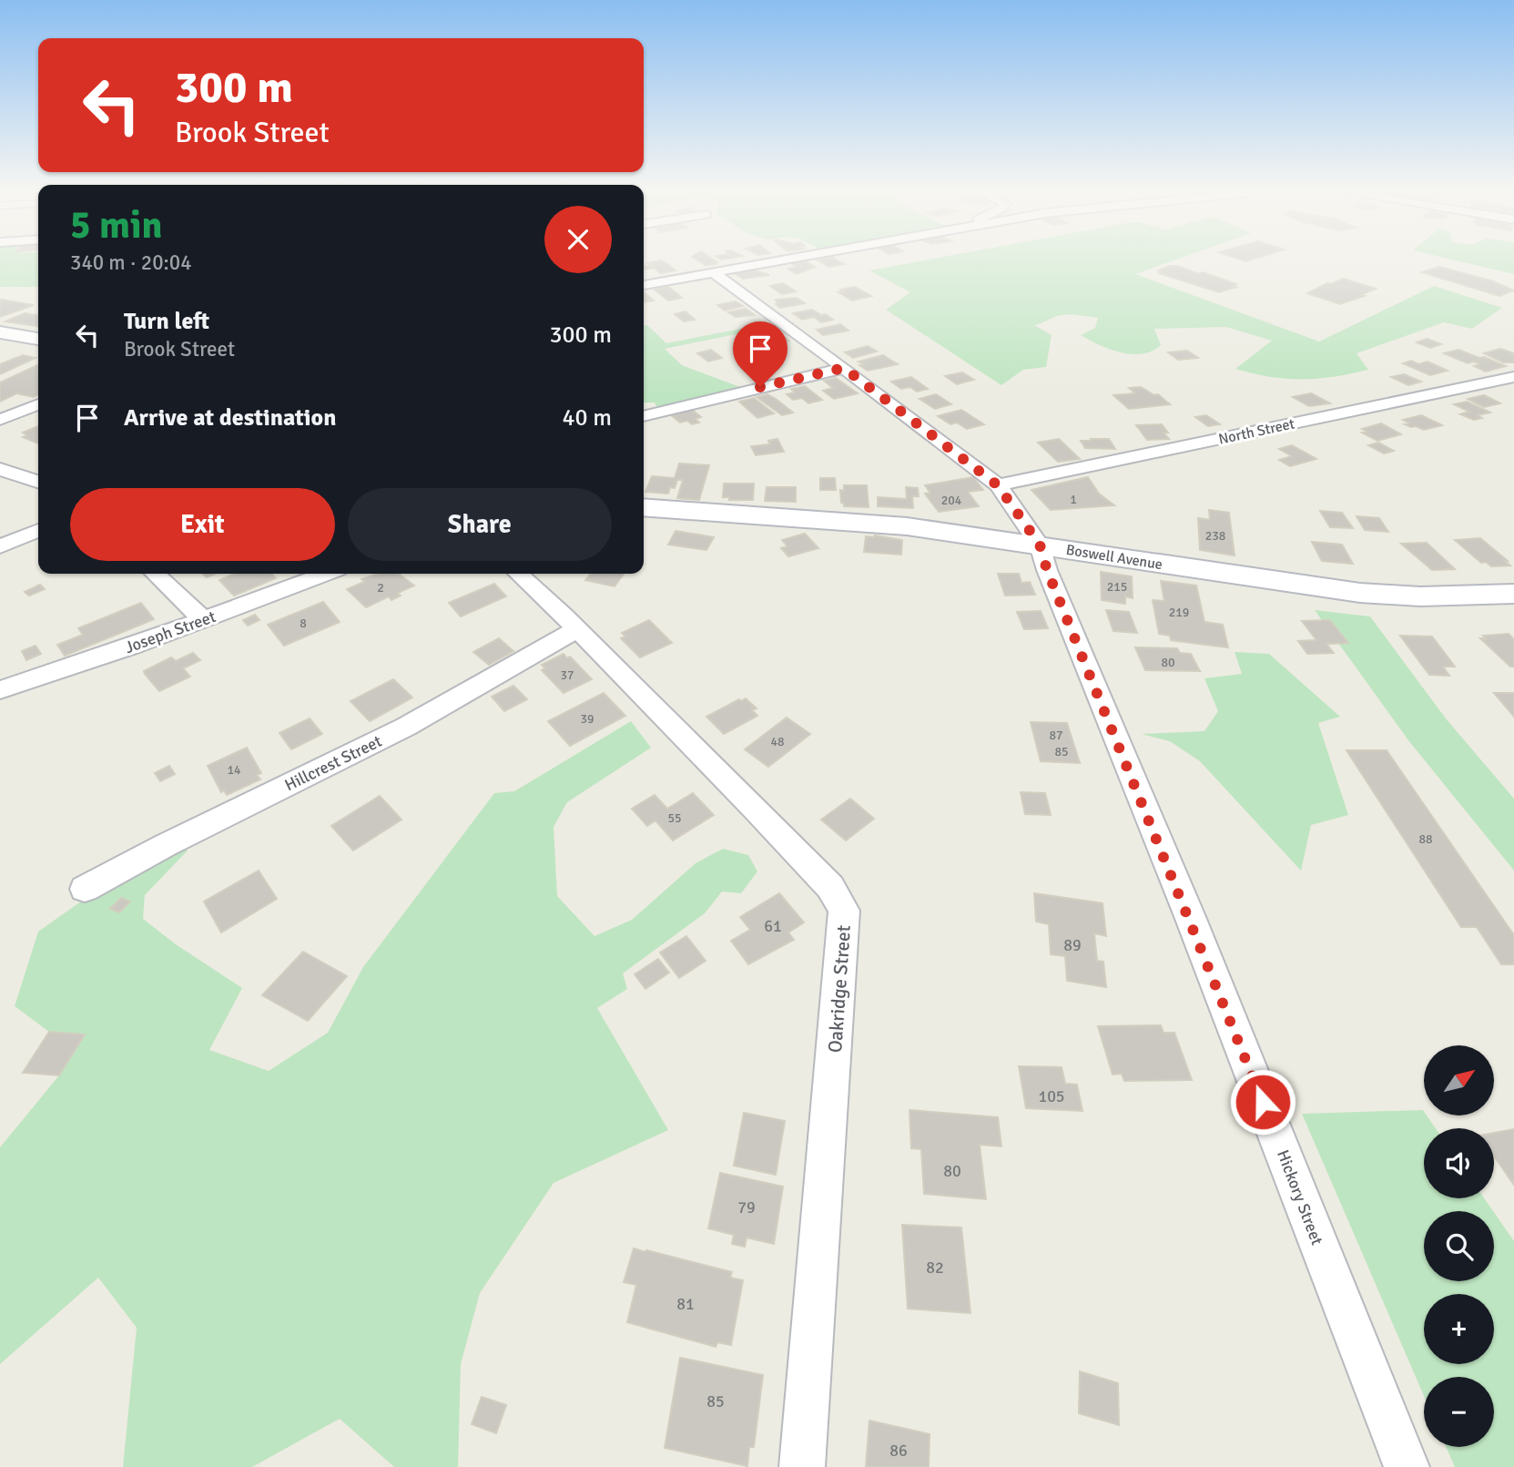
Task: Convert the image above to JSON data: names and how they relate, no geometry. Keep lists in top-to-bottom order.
{
  "streets": {
    "street": [
      "North Street",
      "Boswell Avenue",
      "Joseph Street",
      "Hillcrest Street",
      "Oakridge Street",
      "Hickory Street"
    ]
  },
  "crossings": [
    ["North Street", "Hickory Street"],
    ["Boswell Avenue", "Hickory Street"],
    ["Hillcrest Street", "Oakridge Street"]
  ],
  "house_numbers": [
    "1",
    "204",
    "238",
    "215",
    "2",
    "219",
    "8",
    "80",
    "37",
    "39",
    "87",
    "48",
    "85",
    "14",
    "55",
    "88",
    "61",
    "89",
    "105",
    "80",
    "79",
    "82",
    "81",
    "85",
    "86"
  ],
  "north": "top right",
  "page": {
    "turn": ["300 m", "Brook Street"],
    "heading": ["5 min", "340 m · 20:04"],
    "list": [
      {
        "name": "Turn left",
        "note": "Brook Street",
        "value": "300 m"
      },
      {
        "name": "Arrive at destination",
        "value": "40 m"
      }
    ],
    "buttons": ["Exit", "Share"],
    "map_buttons": ["+", "−"]
  }
}
